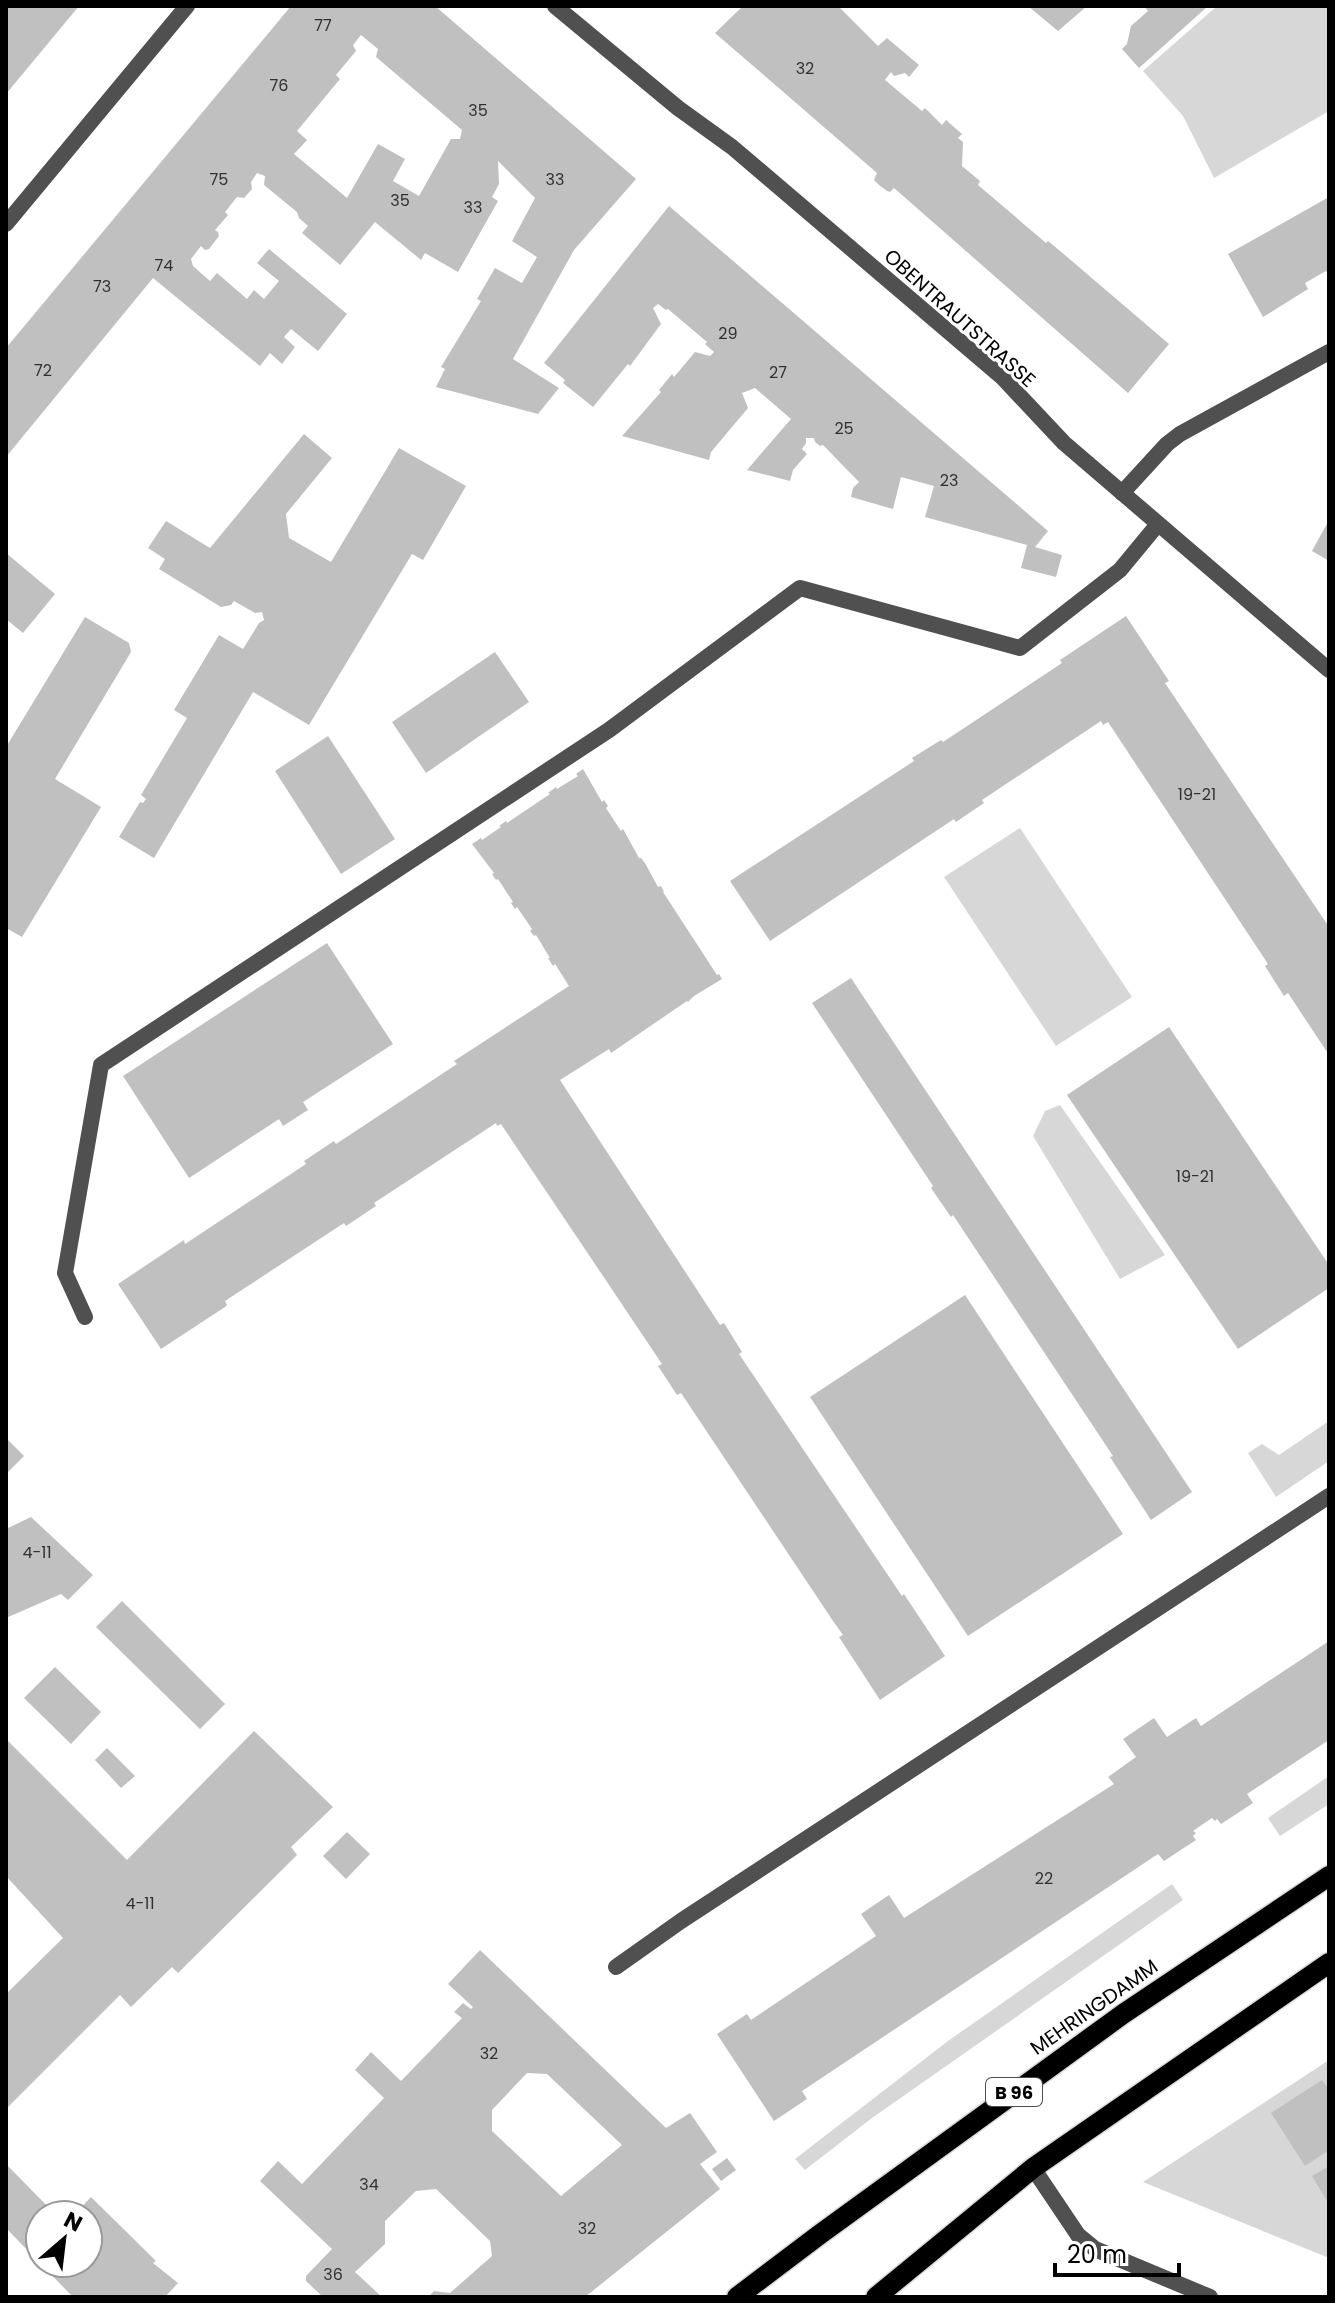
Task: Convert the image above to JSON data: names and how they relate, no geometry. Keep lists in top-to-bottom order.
{
  "streets": {
    "main road": ["MEHRINGDAMM", "B 96"],
    "street": ["OBENTRAUTSTRASSE"]
  },
  "house_numbers": [
    "77",
    "32",
    "76",
    "35",
    "75",
    "33",
    "35",
    "33",
    "74",
    "73",
    "29",
    "72",
    "27",
    "25",
    "23",
    "19-21",
    "19-21",
    "4-11",
    "22",
    "4-11",
    "32",
    "34",
    "32",
    "36"
  ],
  "scale_bar": "20 m",
  "north": "top right"
}
